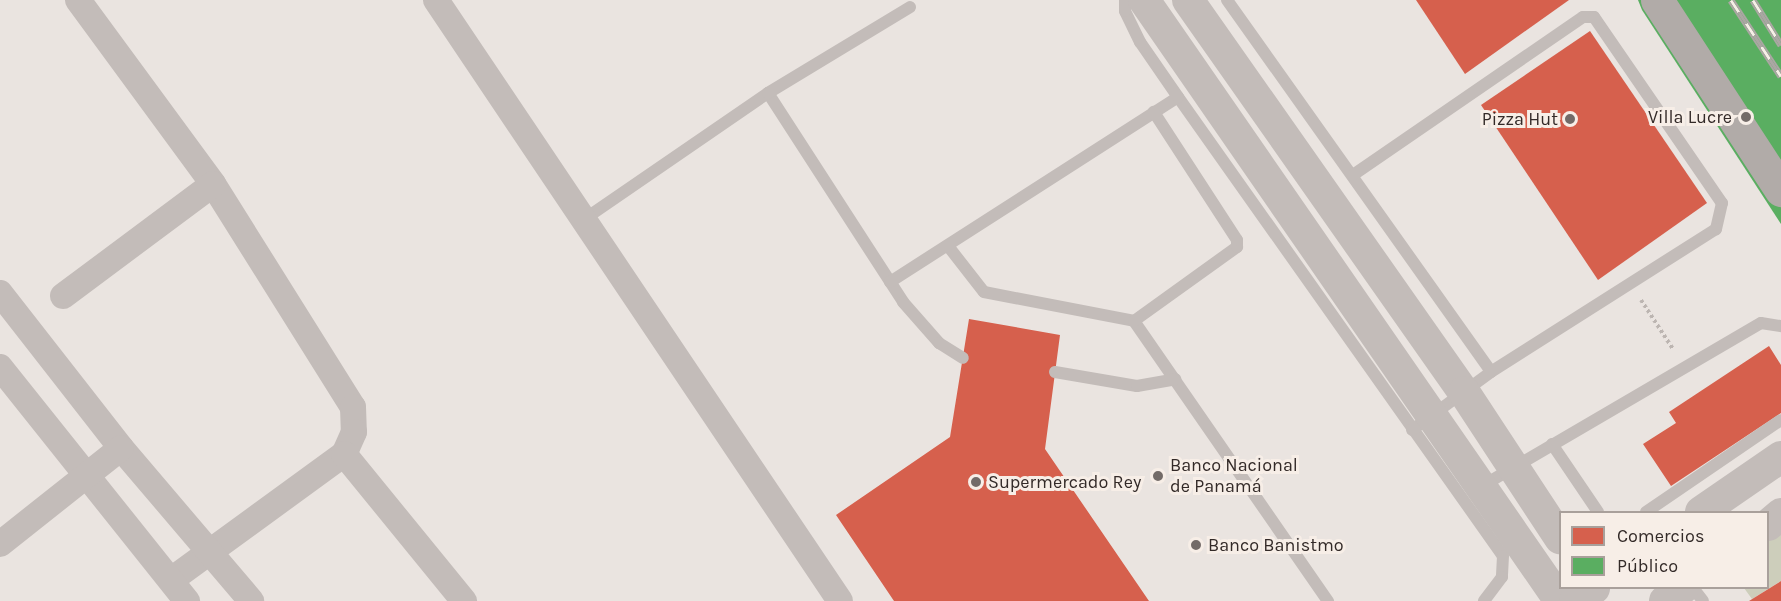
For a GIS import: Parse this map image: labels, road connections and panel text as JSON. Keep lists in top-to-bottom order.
{
  "places": [
    "Villa Lucre",
    "Pizza Hut",
    "Banco Nacional de Panamá",
    "Supermercado Rey",
    "Banco Banistmo"
  ],
  "legend": ["Comercios", "Público"]
}
